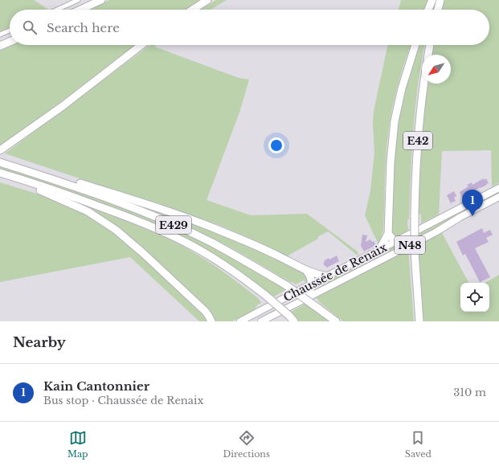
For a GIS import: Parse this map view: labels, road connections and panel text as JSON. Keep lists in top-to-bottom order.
{
  "streets": {
    "highway": ["E42", "E429"],
    "main road": ["N48", "Chaussée de Renaix"]
  },
  "north": "bottom left",
  "page": {
    "search": "Search here",
    "pins": "1",
    "heading": "Nearby",
    "list": [
      {
        "mark": "1",
        "name": "Kain Cantonnier",
        "note": "Bus stop · Chaussée de Renaix",
        "value": "310 m"
      }
    ],
    "nav": ["Map", "Directions", "Saved"]
  }
}
